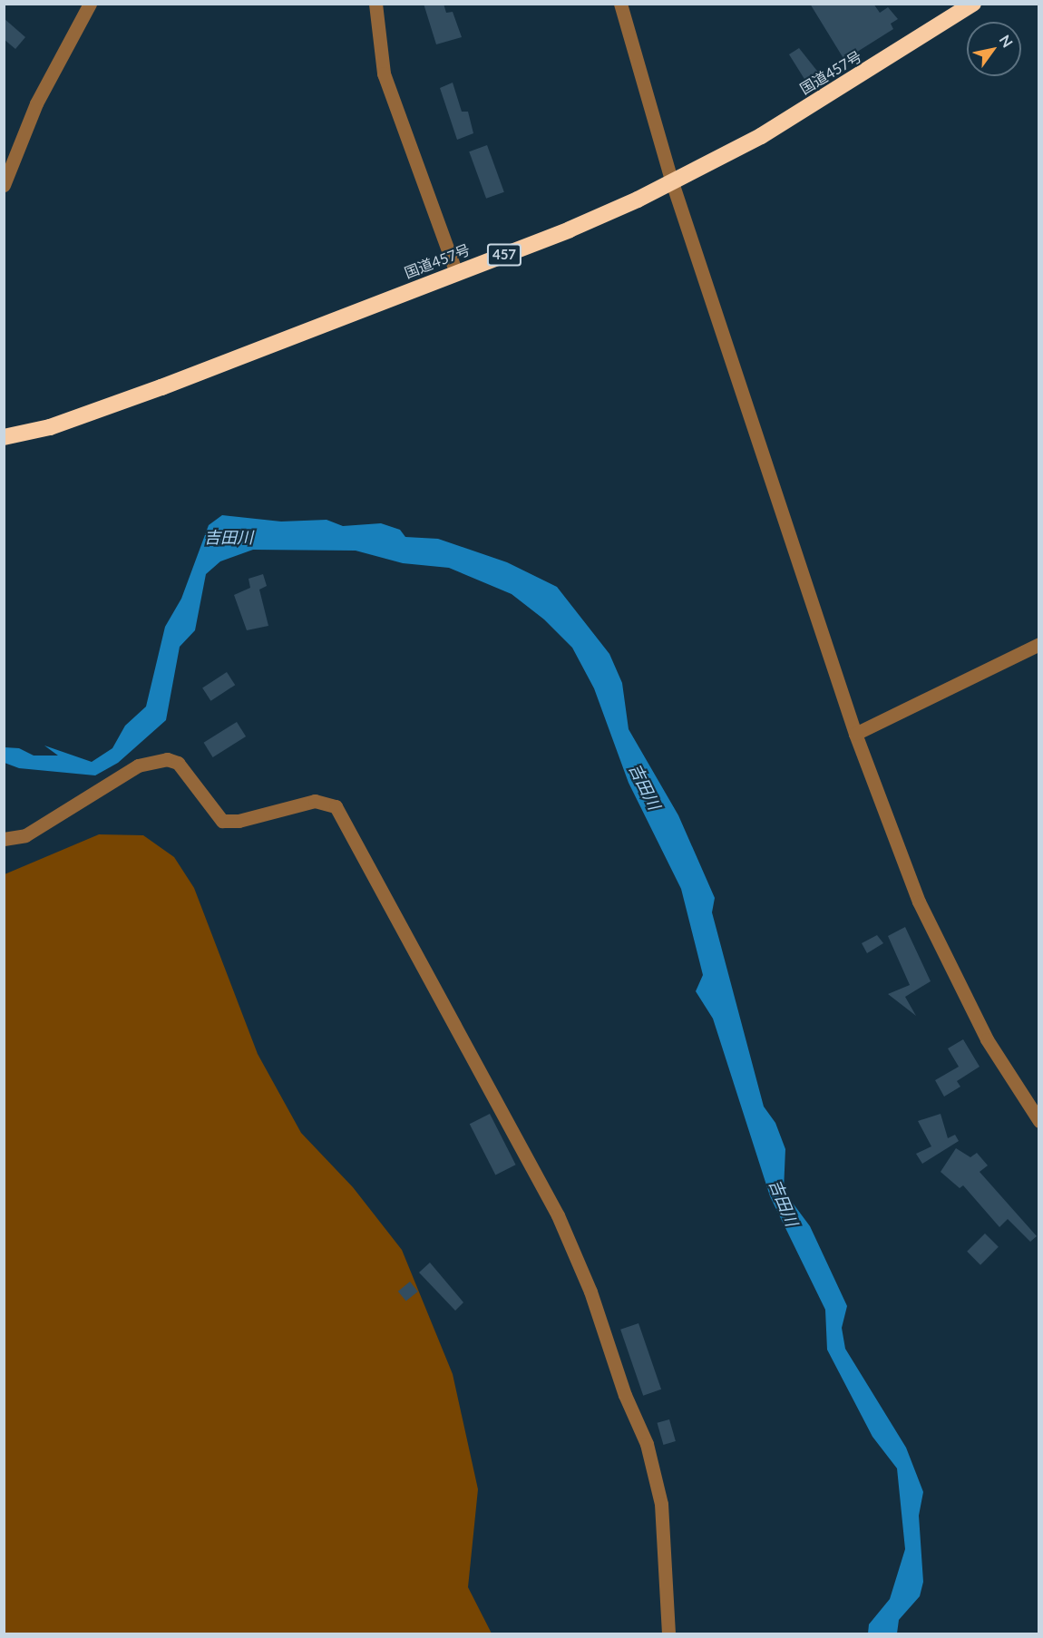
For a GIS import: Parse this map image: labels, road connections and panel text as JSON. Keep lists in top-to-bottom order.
{
  "streets": {
    "highway": ["国道457号", "457"]
  },
  "water": ["吉田川"],
  "north": "top right"
}
